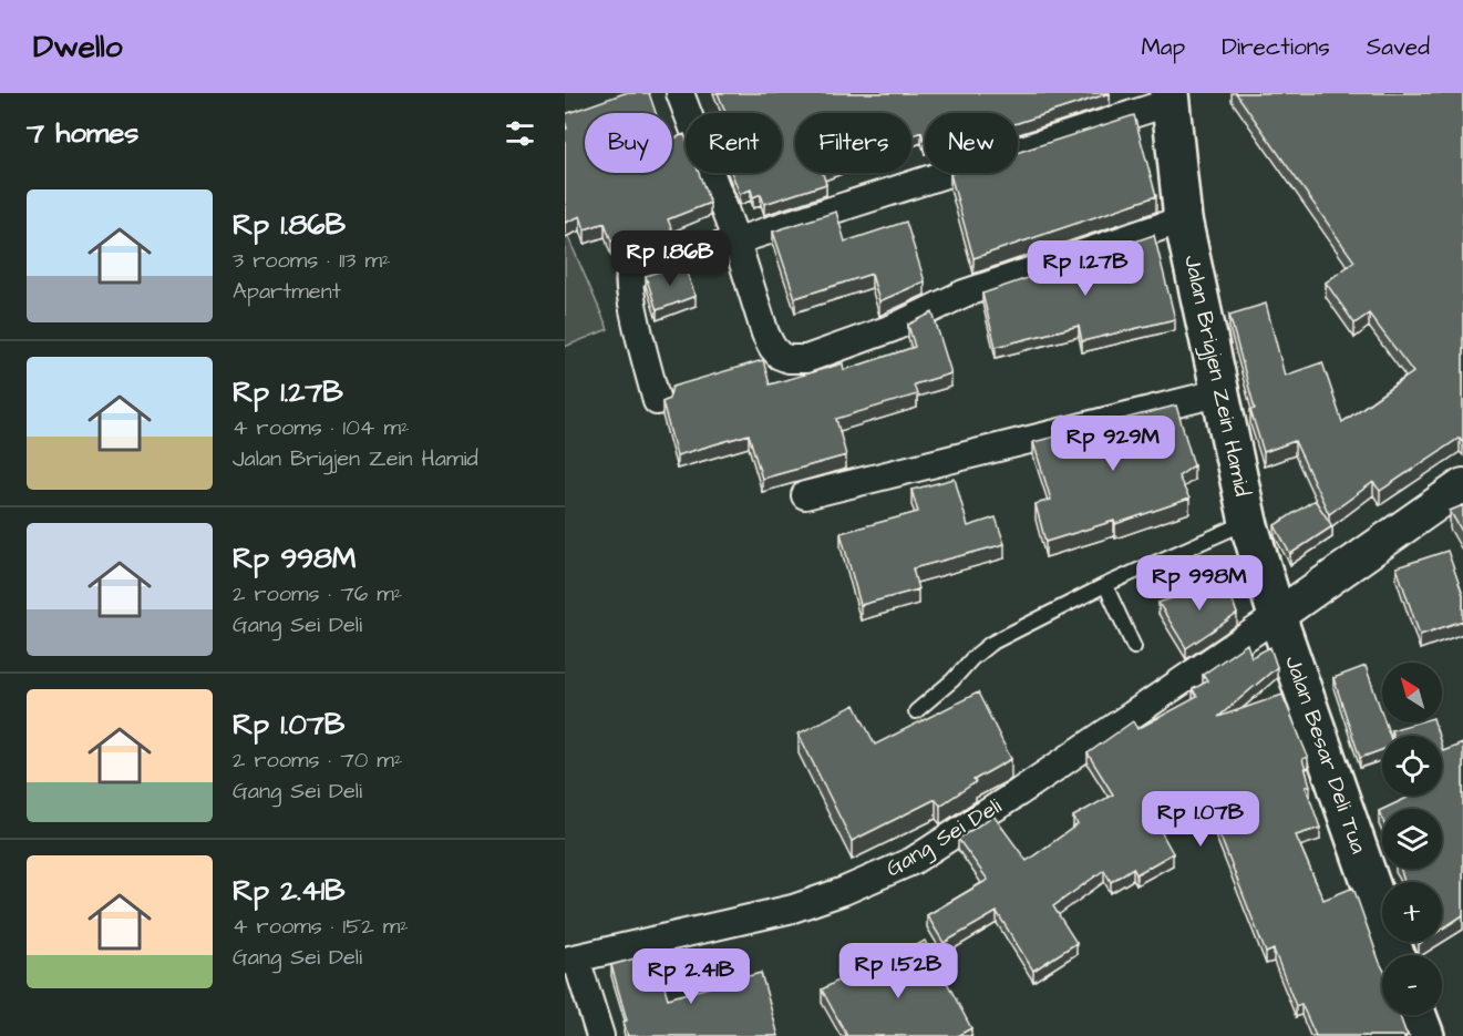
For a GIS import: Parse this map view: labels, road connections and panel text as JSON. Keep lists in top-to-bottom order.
{
  "streets": {
    "main road": ["Jalan Brigjen Zein Hamid", "Jalan Besar Deli Tua"],
    "street": ["Gang Sei Deli"]
  },
  "crossings": [
    ["Jalan Brigjen Zein Hamid", "Jalan Besar Deli Tua"],
    ["Jalan Brigjen Zein Hamid", "Gang Sei Deli"],
    ["Jalan Besar Deli Tua", "Gang Sei Deli"]
  ],
  "north": "top left",
  "page": {
    "header": "Dwello",
    "nav": ["Map", "Directions", "Saved"],
    "heading": "7 homes",
    "chip": [
      "Buy",
      "Rent",
      "Filters",
      "New"
    ],
    "list": [
      {
        "name": "Rp 1.86B",
        "note": "3 rooms · 113 m² · Apartment"
      },
      {
        "name": "Rp 1.27B",
        "note": "4 rooms · 104 m² · Jalan Brigjen Zein Hamid"
      },
      {
        "name": "Rp 998M",
        "note": "2 rooms · 76 m² · Gang Sei Deli"
      },
      {
        "name": "Rp 1.07B",
        "note": "2 rooms · 70 m² · Gang Sei Deli"
      },
      {
        "name": "Rp 2.41B",
        "note": "4 rooms · 152 m² · Gang Sei Deli"
      }
    ],
    "price": [
      "Rp 1.86B",
      "Rp 1.27B",
      "Rp 929M",
      "Rp 998M",
      "Rp 1.07B",
      "Rp 1.52B",
      "Rp 2.41B"
    ],
    "map_buttons": ["+", "−"]
  }
}
